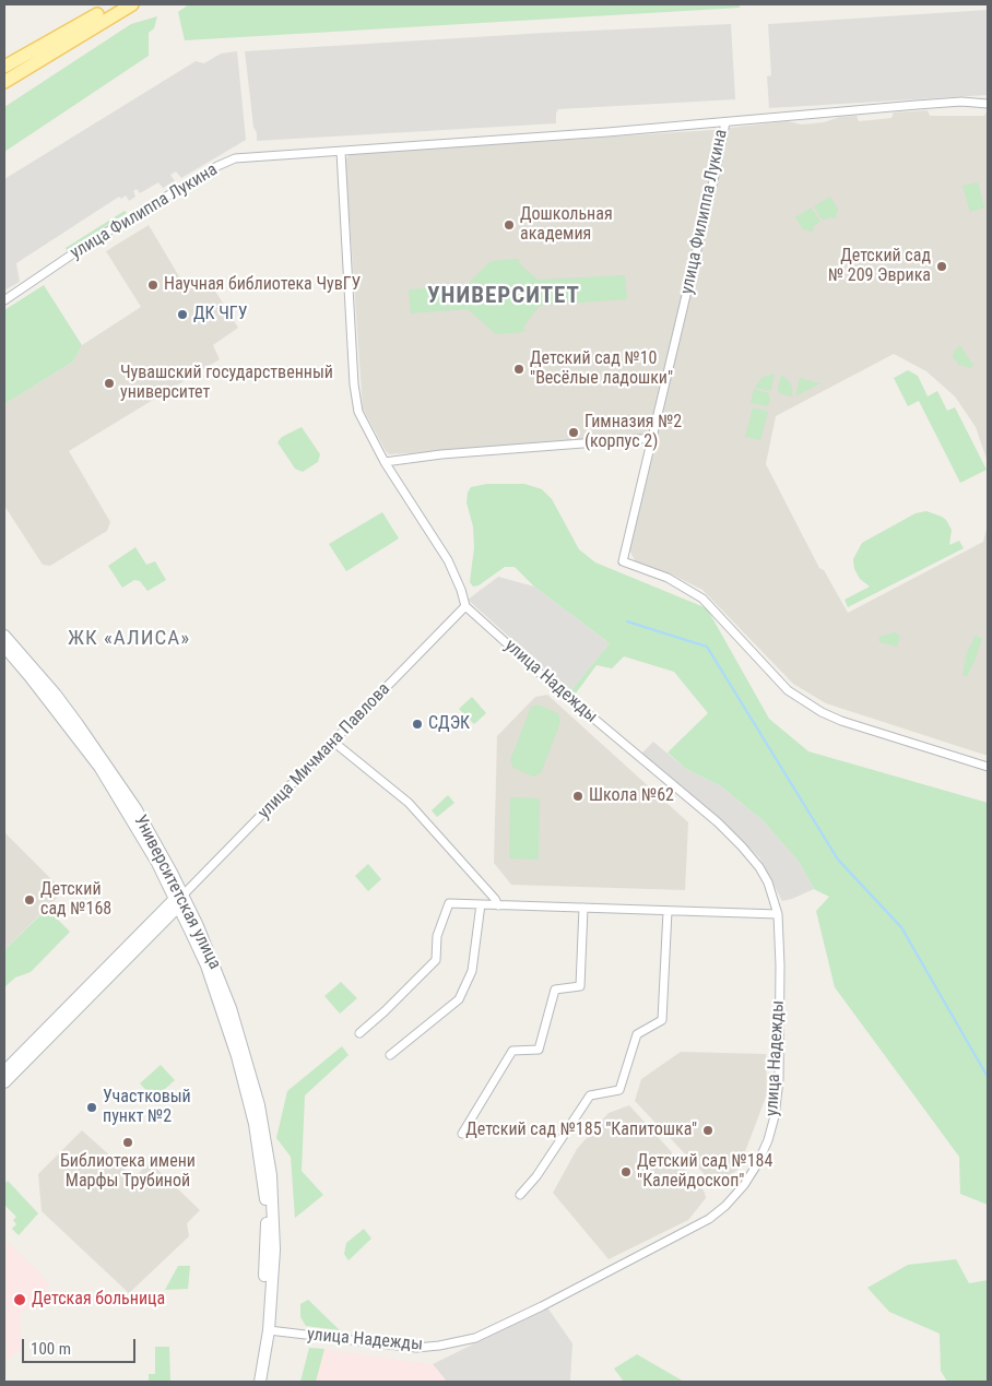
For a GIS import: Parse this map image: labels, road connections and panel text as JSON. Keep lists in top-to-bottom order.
{
  "streets": {
    "main road": ["улица Мичмана Павлова", "Университетская улица"],
    "street": ["улица Филиппа Лукина", "улица Надежды"]
  },
  "crossings": [
    ["улица Надежды", "улица Мичмана Павлова"],
    ["улица Надежды", "Университетская улица"],
    ["улица Мичмана Павлова", "Университетская улица"]
  ],
  "districts": ["УНИВЕРСИТЕТ", "ЖК «АЛИСА»"],
  "places": [
    "Дошкольная академия",
    "Детский сад № 209 Эврика",
    "Научная библиотека ЧувГУ",
    "ДК ЧГУ",
    "Детский сад №10 \"Весёлые ладошки\"",
    "Чувашский государственный университет",
    "Гимназия №2 (корпус 2)",
    "СДЭК",
    "Школа №62",
    "Детский сад №168",
    "Участковый пункт №2",
    "Детский сад №185 \"Капитошка\"",
    "Библиотека имени Марфы Трубиной",
    "Детский сад №184 \"Калейдоскоп\"",
    "Детская больница"
  ],
  "scale_bar": "100 m"
}
